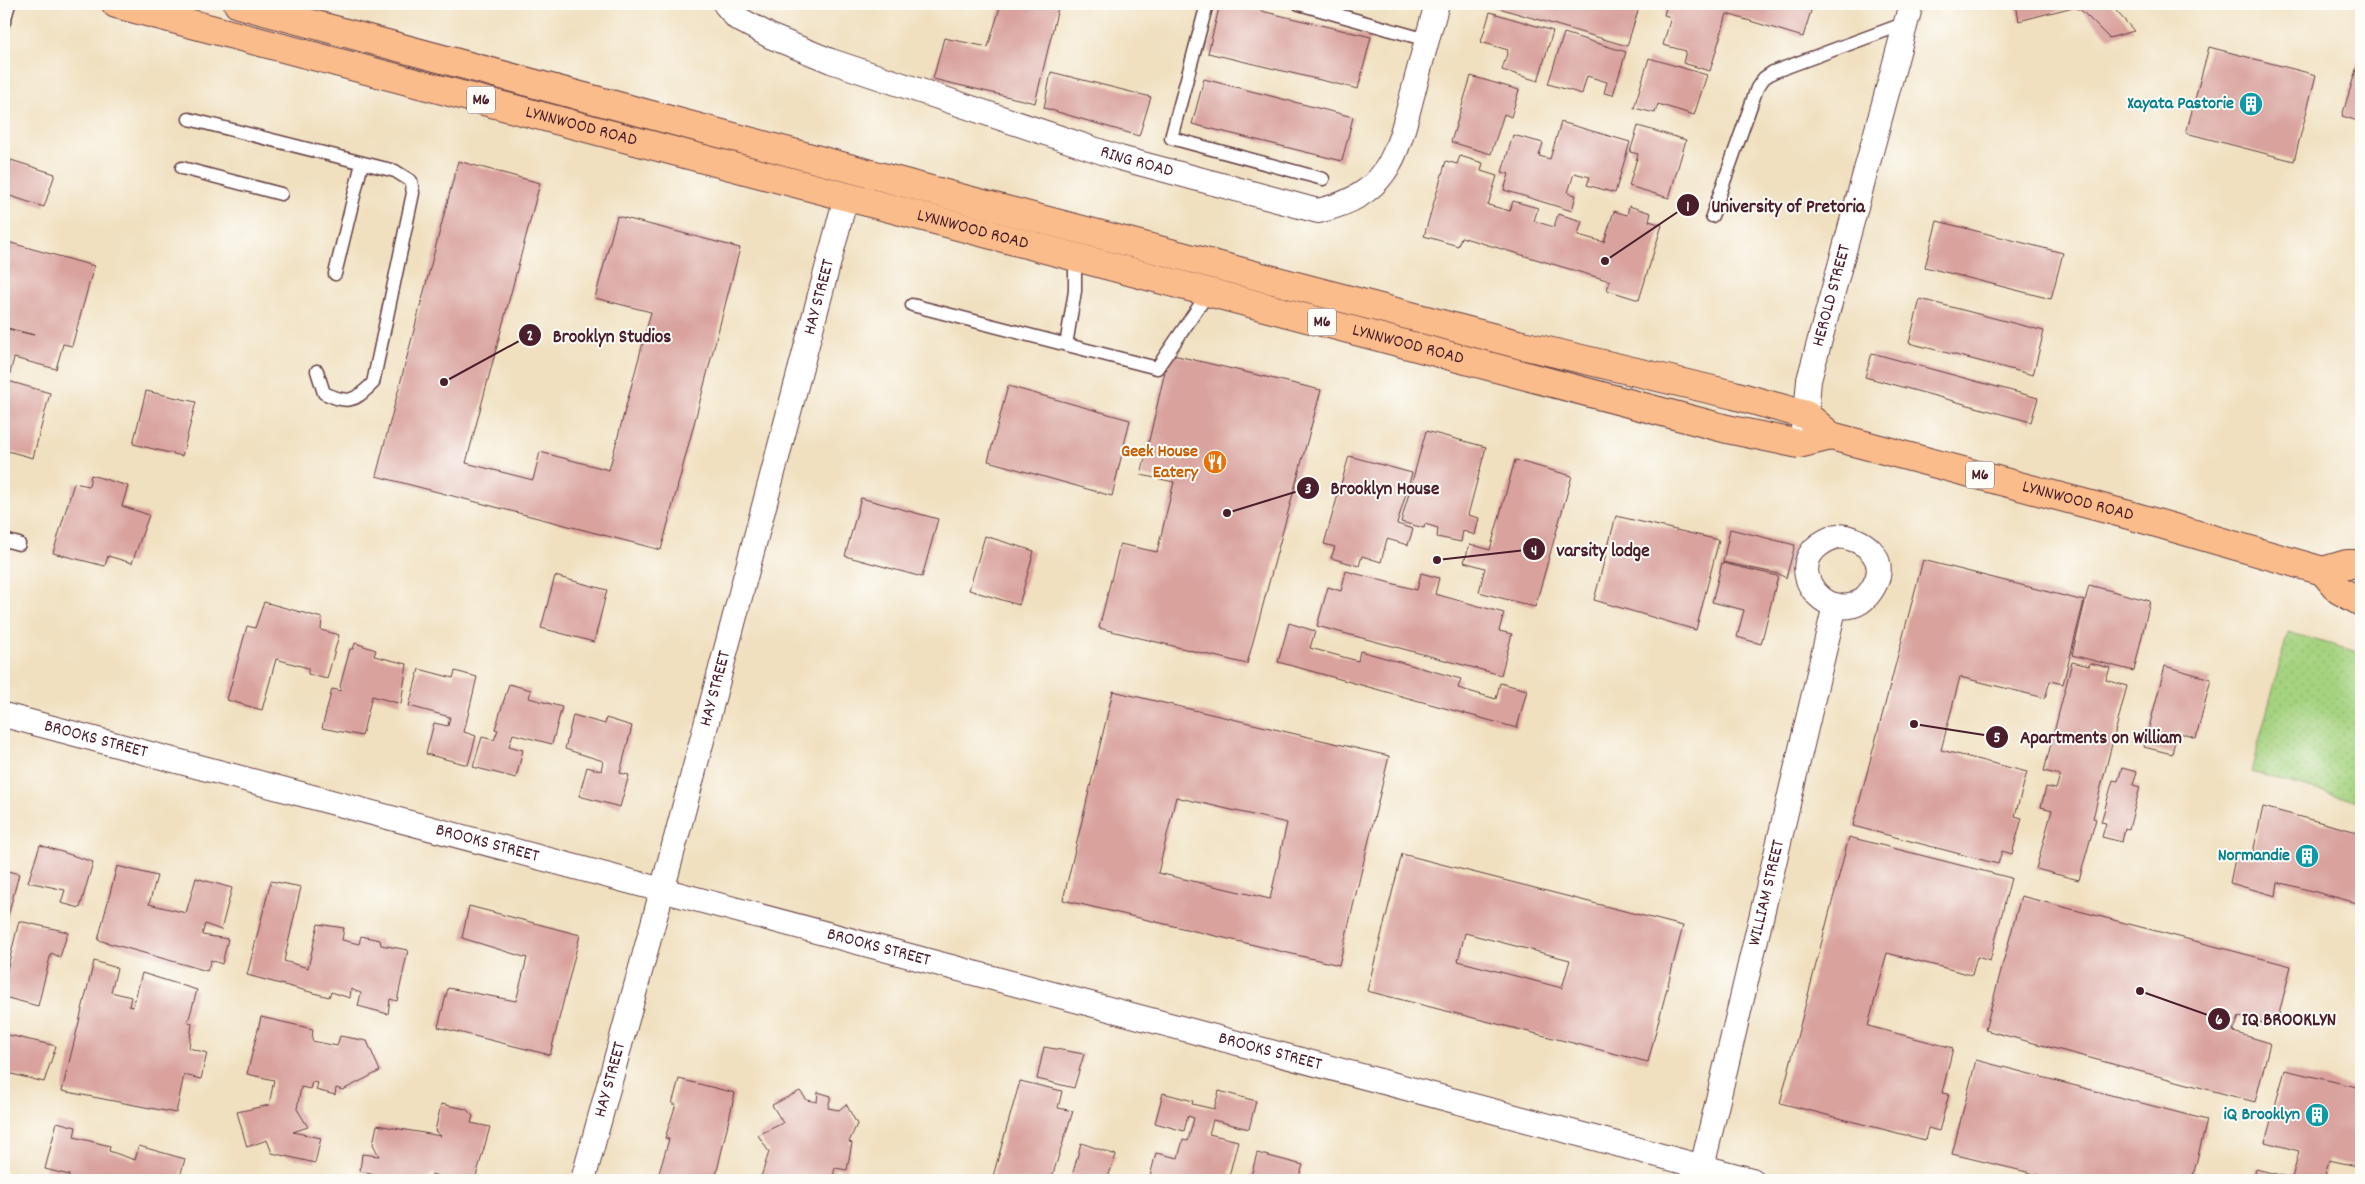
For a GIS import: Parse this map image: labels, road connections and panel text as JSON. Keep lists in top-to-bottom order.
{
  "streets": {
    "main road": ["M6", "LYNNWOOD ROAD"],
    "street": [
      "RING ROAD",
      "HEROLD STREET",
      "HAY STREET",
      "BROOKS STREET",
      "WILLIAM STREET"
    ]
  },
  "crossings": [
    ["LYNNWOOD ROAD", "HEROLD STREET"],
    ["LYNNWOOD ROAD", "HAY STREET"],
    ["HAY STREET", "BROOKS STREET"],
    ["BROOKS STREET", "WILLIAM STREET"]
  ],
  "places": {
    "building": ["Xayata Pastorie", "Normandie", "iQ Brooklyn"],
    "other": [
      "University of Pretoria",
      "Brooklyn Studios",
      "Brooklyn House",
      "varsity lodge",
      "Apartments on William",
      "IQ BROOKLYN"
    ],
    "restaurant": ["Geek House Eatery"]
  }
}
